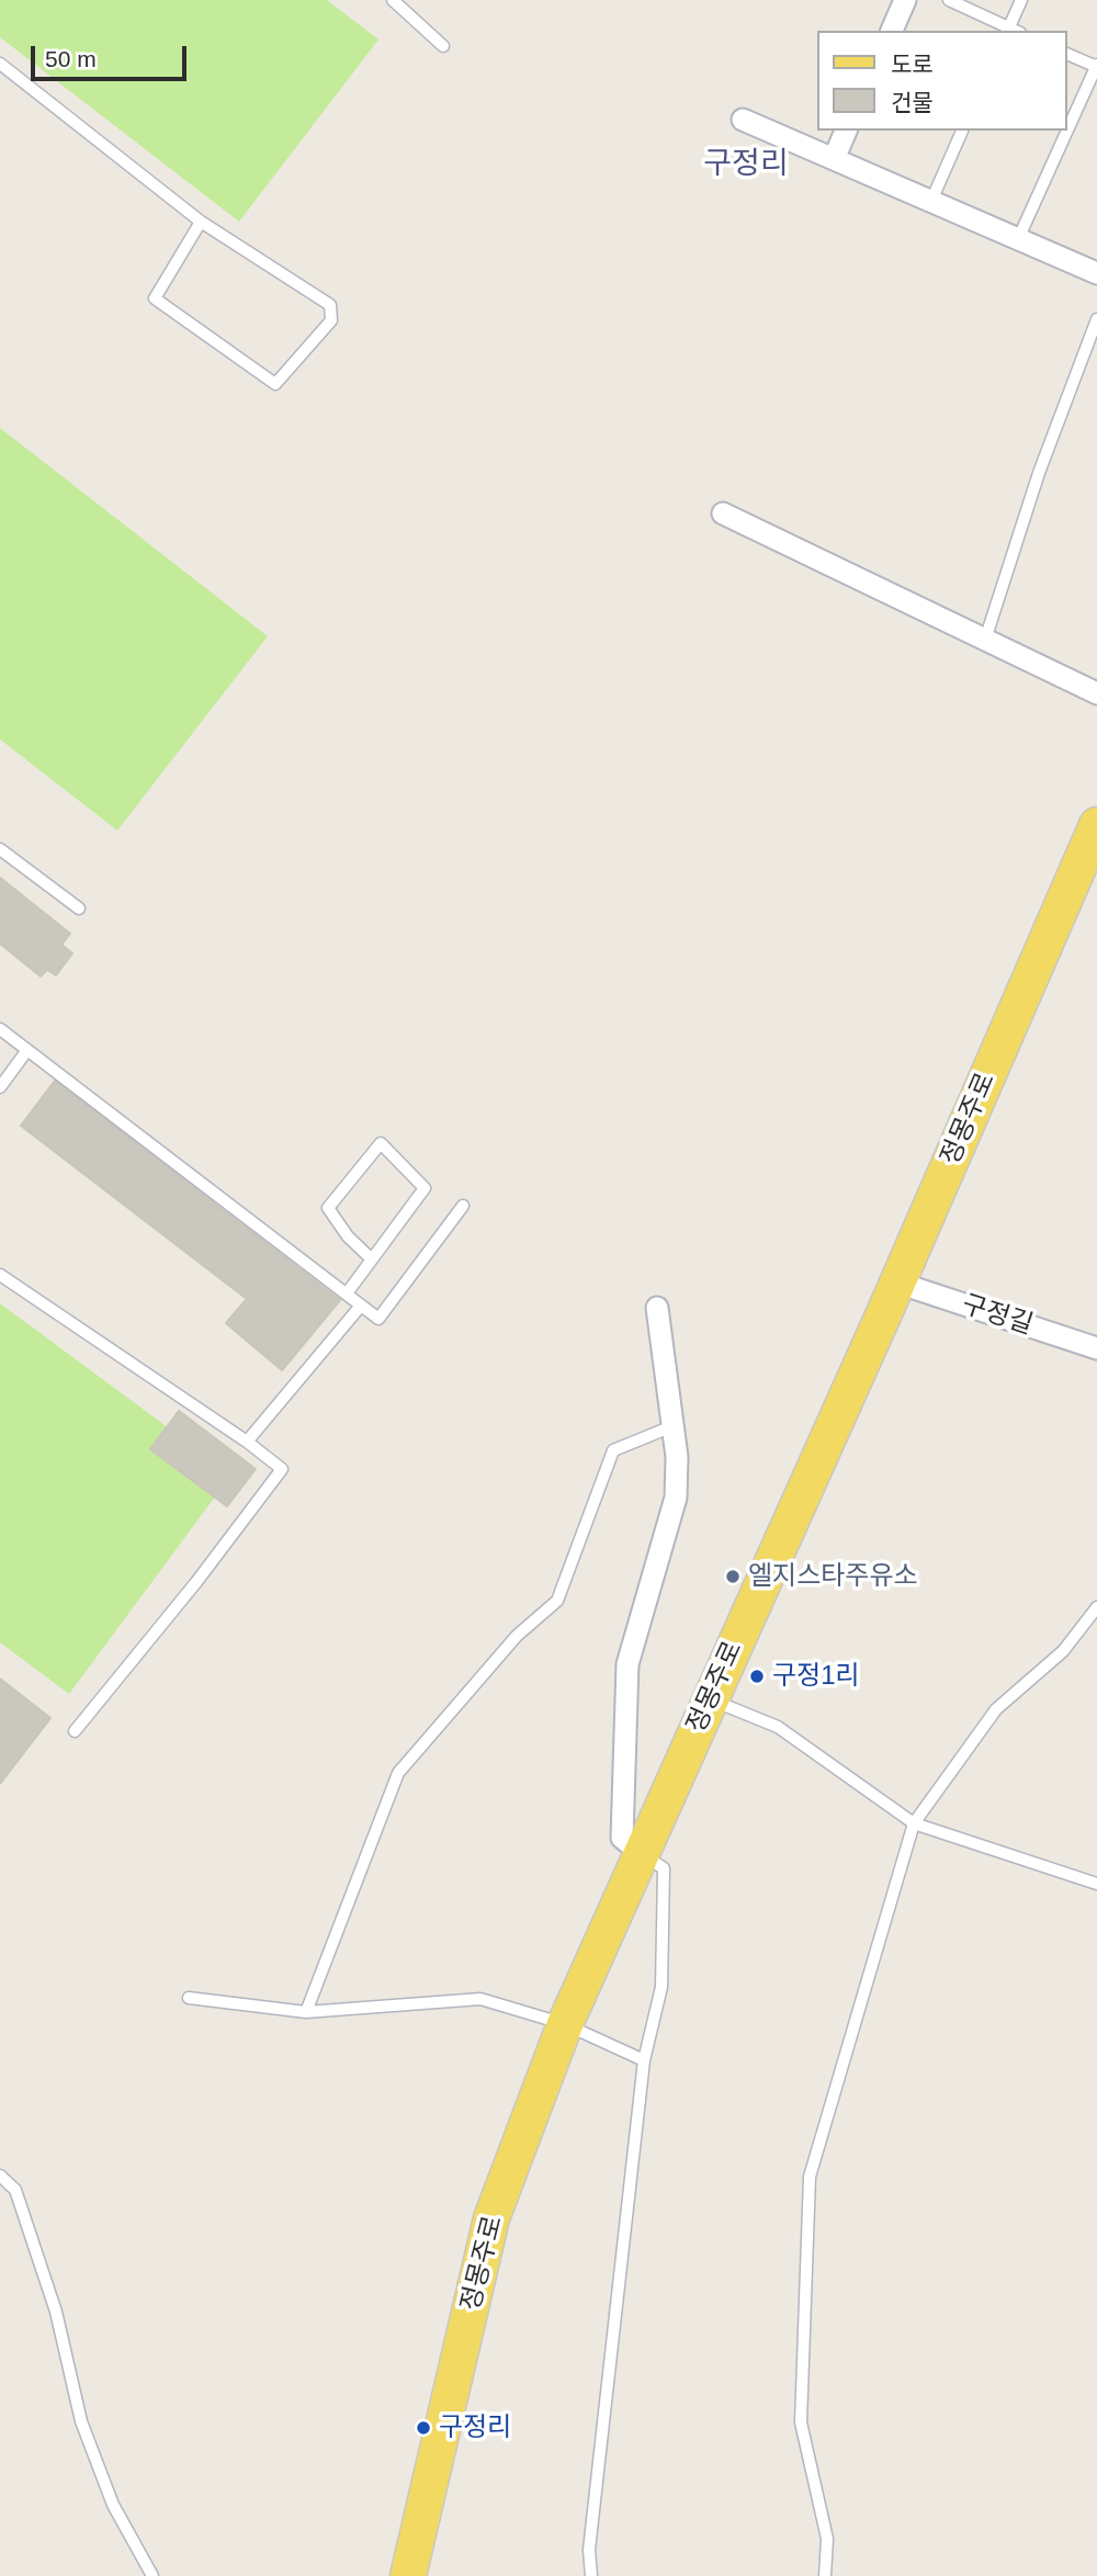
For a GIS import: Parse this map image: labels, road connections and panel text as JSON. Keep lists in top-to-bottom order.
{
  "streets": {
    "main road": ["정몽주로"],
    "street": ["구정길"]
  },
  "crossings": [
    ["정몽주로", "구정길"]
  ],
  "districts": ["구정리"],
  "places": ["엘지스타주유소", "구정1리", "구정리"],
  "legend": ["도로", "건물"],
  "scale_bar": "50 m"
}
